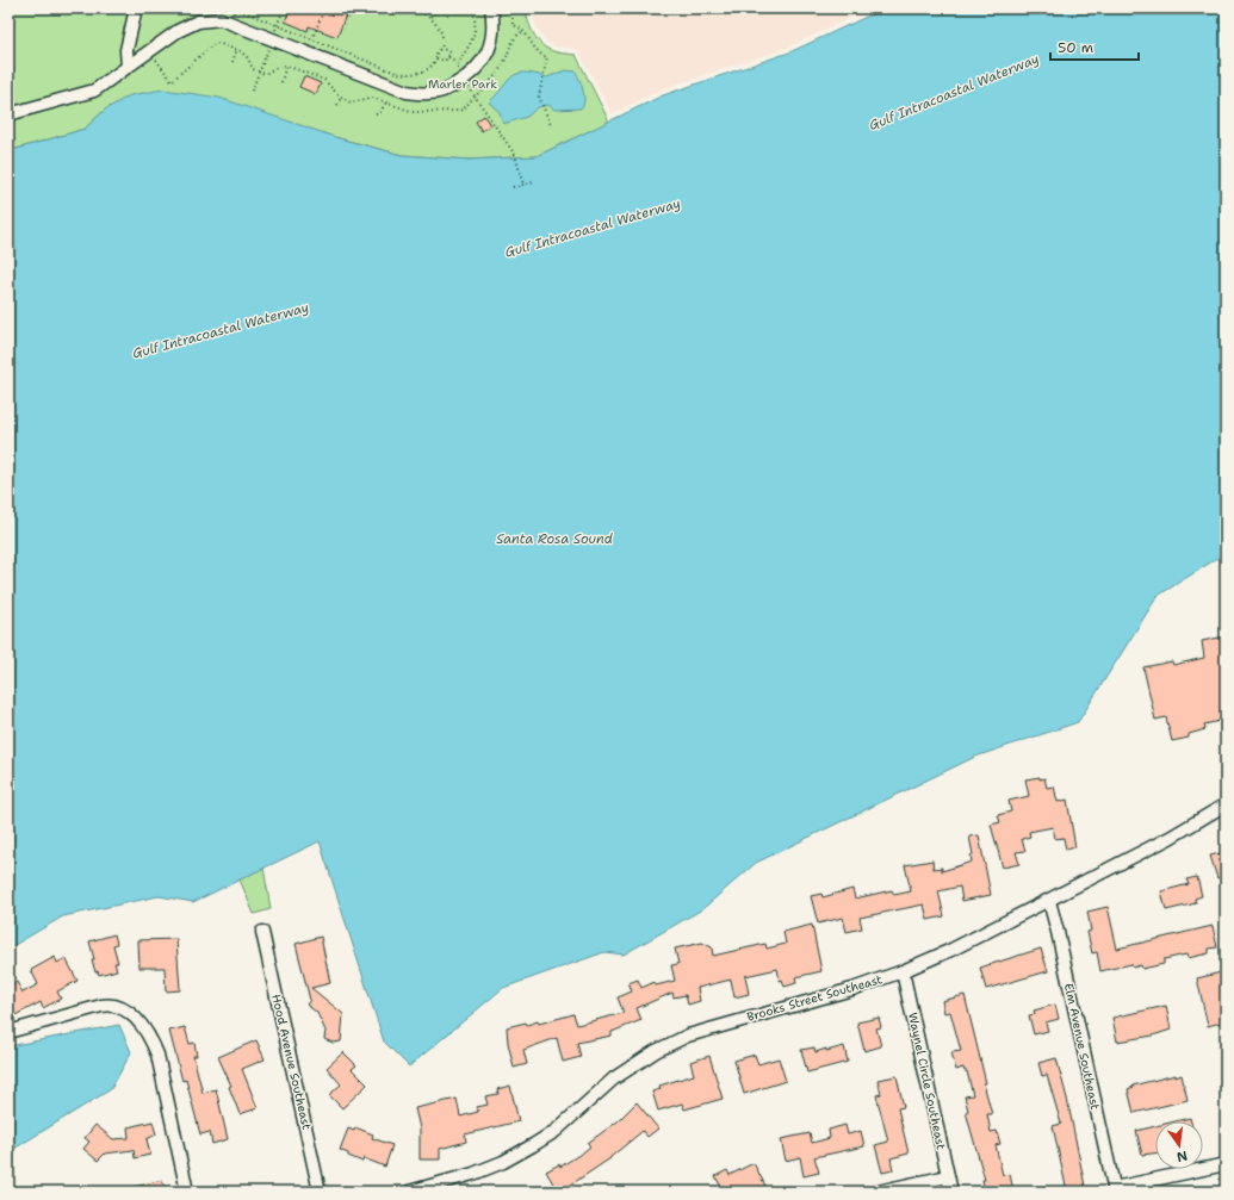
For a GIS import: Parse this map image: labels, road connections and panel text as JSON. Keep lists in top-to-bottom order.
{
  "streets": {
    "street": [
      "Brooks Street Southeast",
      "Elm Avenue Southeast",
      "Hood Avenue Southeast",
      "Waynel Circle Southeast"
    ]
  },
  "crossings": [
    ["Brooks Street Southeast", "Elm Avenue Southeast"],
    ["Brooks Street Southeast", "Waynel Circle Southeast"]
  ],
  "water": ["Gulf Intracoastal Waterway", "Santa Rosa Sound"],
  "parks": ["Marler Park"],
  "scale_bar": "50 m",
  "north": "bottom"
}
